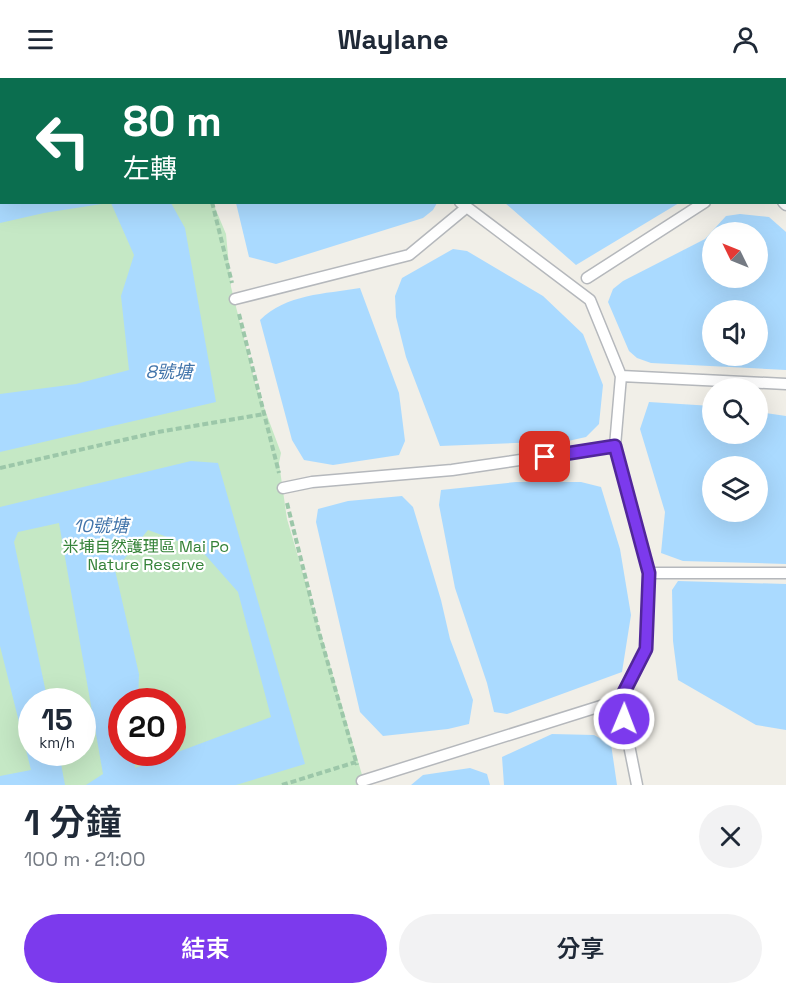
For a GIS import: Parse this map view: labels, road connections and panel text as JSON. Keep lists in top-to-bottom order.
{
  "water": ["8號塘", "10號塘"],
  "parks": ["米埔自然護理區 Mai Po Nature Reserve"],
  "north": "top left",
  "page": {
    "header": "Waylane",
    "turn": ["80 m", "左轉"],
    "speed": "15 km/h",
    "limit": "20",
    "heading": ["1 分鐘", "100 m · 21:00"],
    "buttons": ["結束", "分享"]
  }
}
